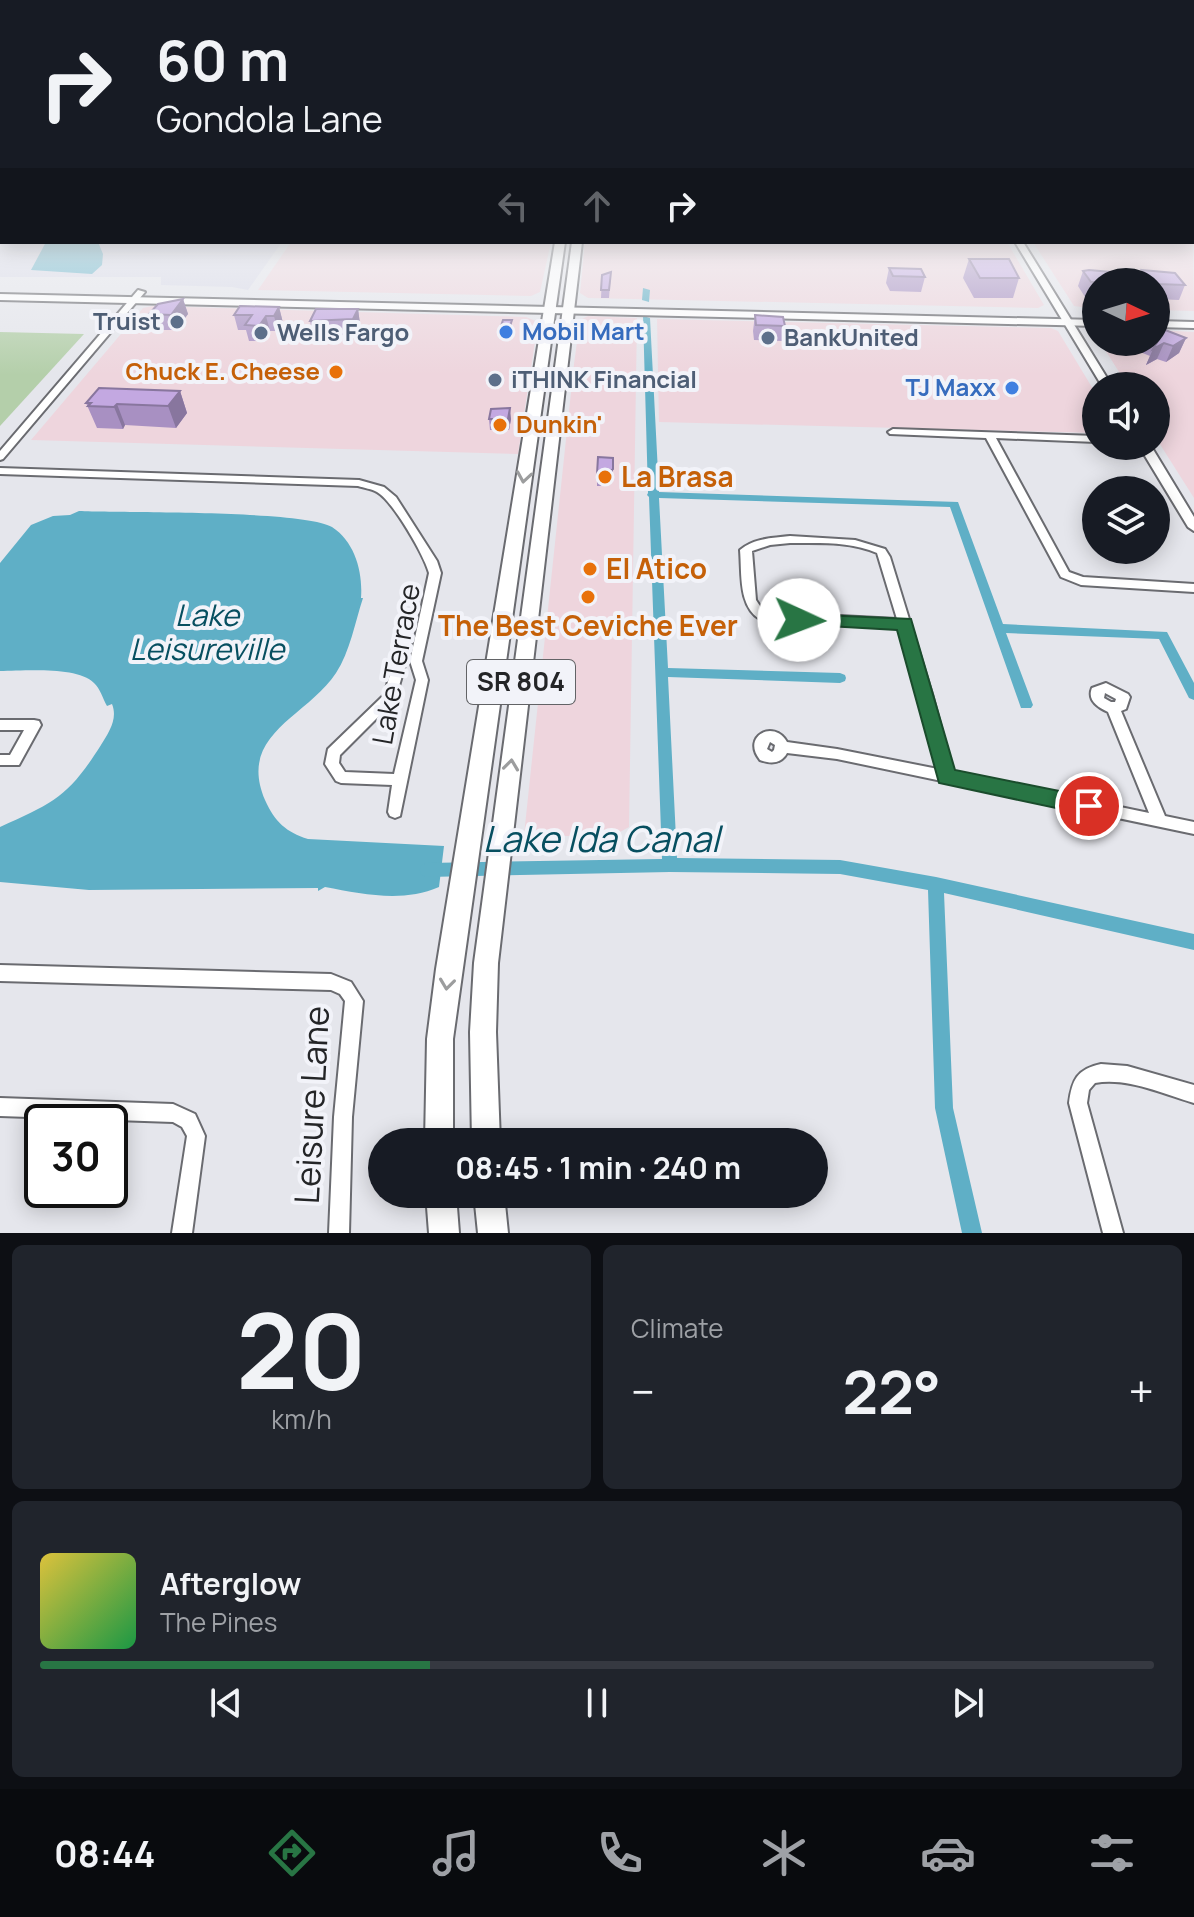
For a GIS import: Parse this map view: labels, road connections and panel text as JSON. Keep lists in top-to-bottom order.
{
  "streets": {
    "main road": ["SR 804"],
    "street": ["Lake Terrace", "Leisure Lane"]
  },
  "water": ["Lake Leisureville", "Lake Ida Canal"],
  "places": [
    "Truist",
    "Mobil Mart",
    "Wells Fargo",
    "BankUnited",
    "Chuck E. Cheese",
    "iTHINK Financial",
    "TJ Maxx",
    "Dunkin'",
    "La Brasa",
    "El Atico",
    "The Best Ceviche Ever"
  ],
  "north": "right",
  "page": {
    "turn": ["60 m", "Gondola Lane"],
    "limit": "30",
    "trip": "08:45 · 1 min · 240 m",
    "tile": [
      ["20", "km/h"],
      "Climate"
    ],
    "heat": ["−", "22°", "+"],
    "song": ["Afterglow", "The Pines"],
    "tabs": "08:44"
  }
}
